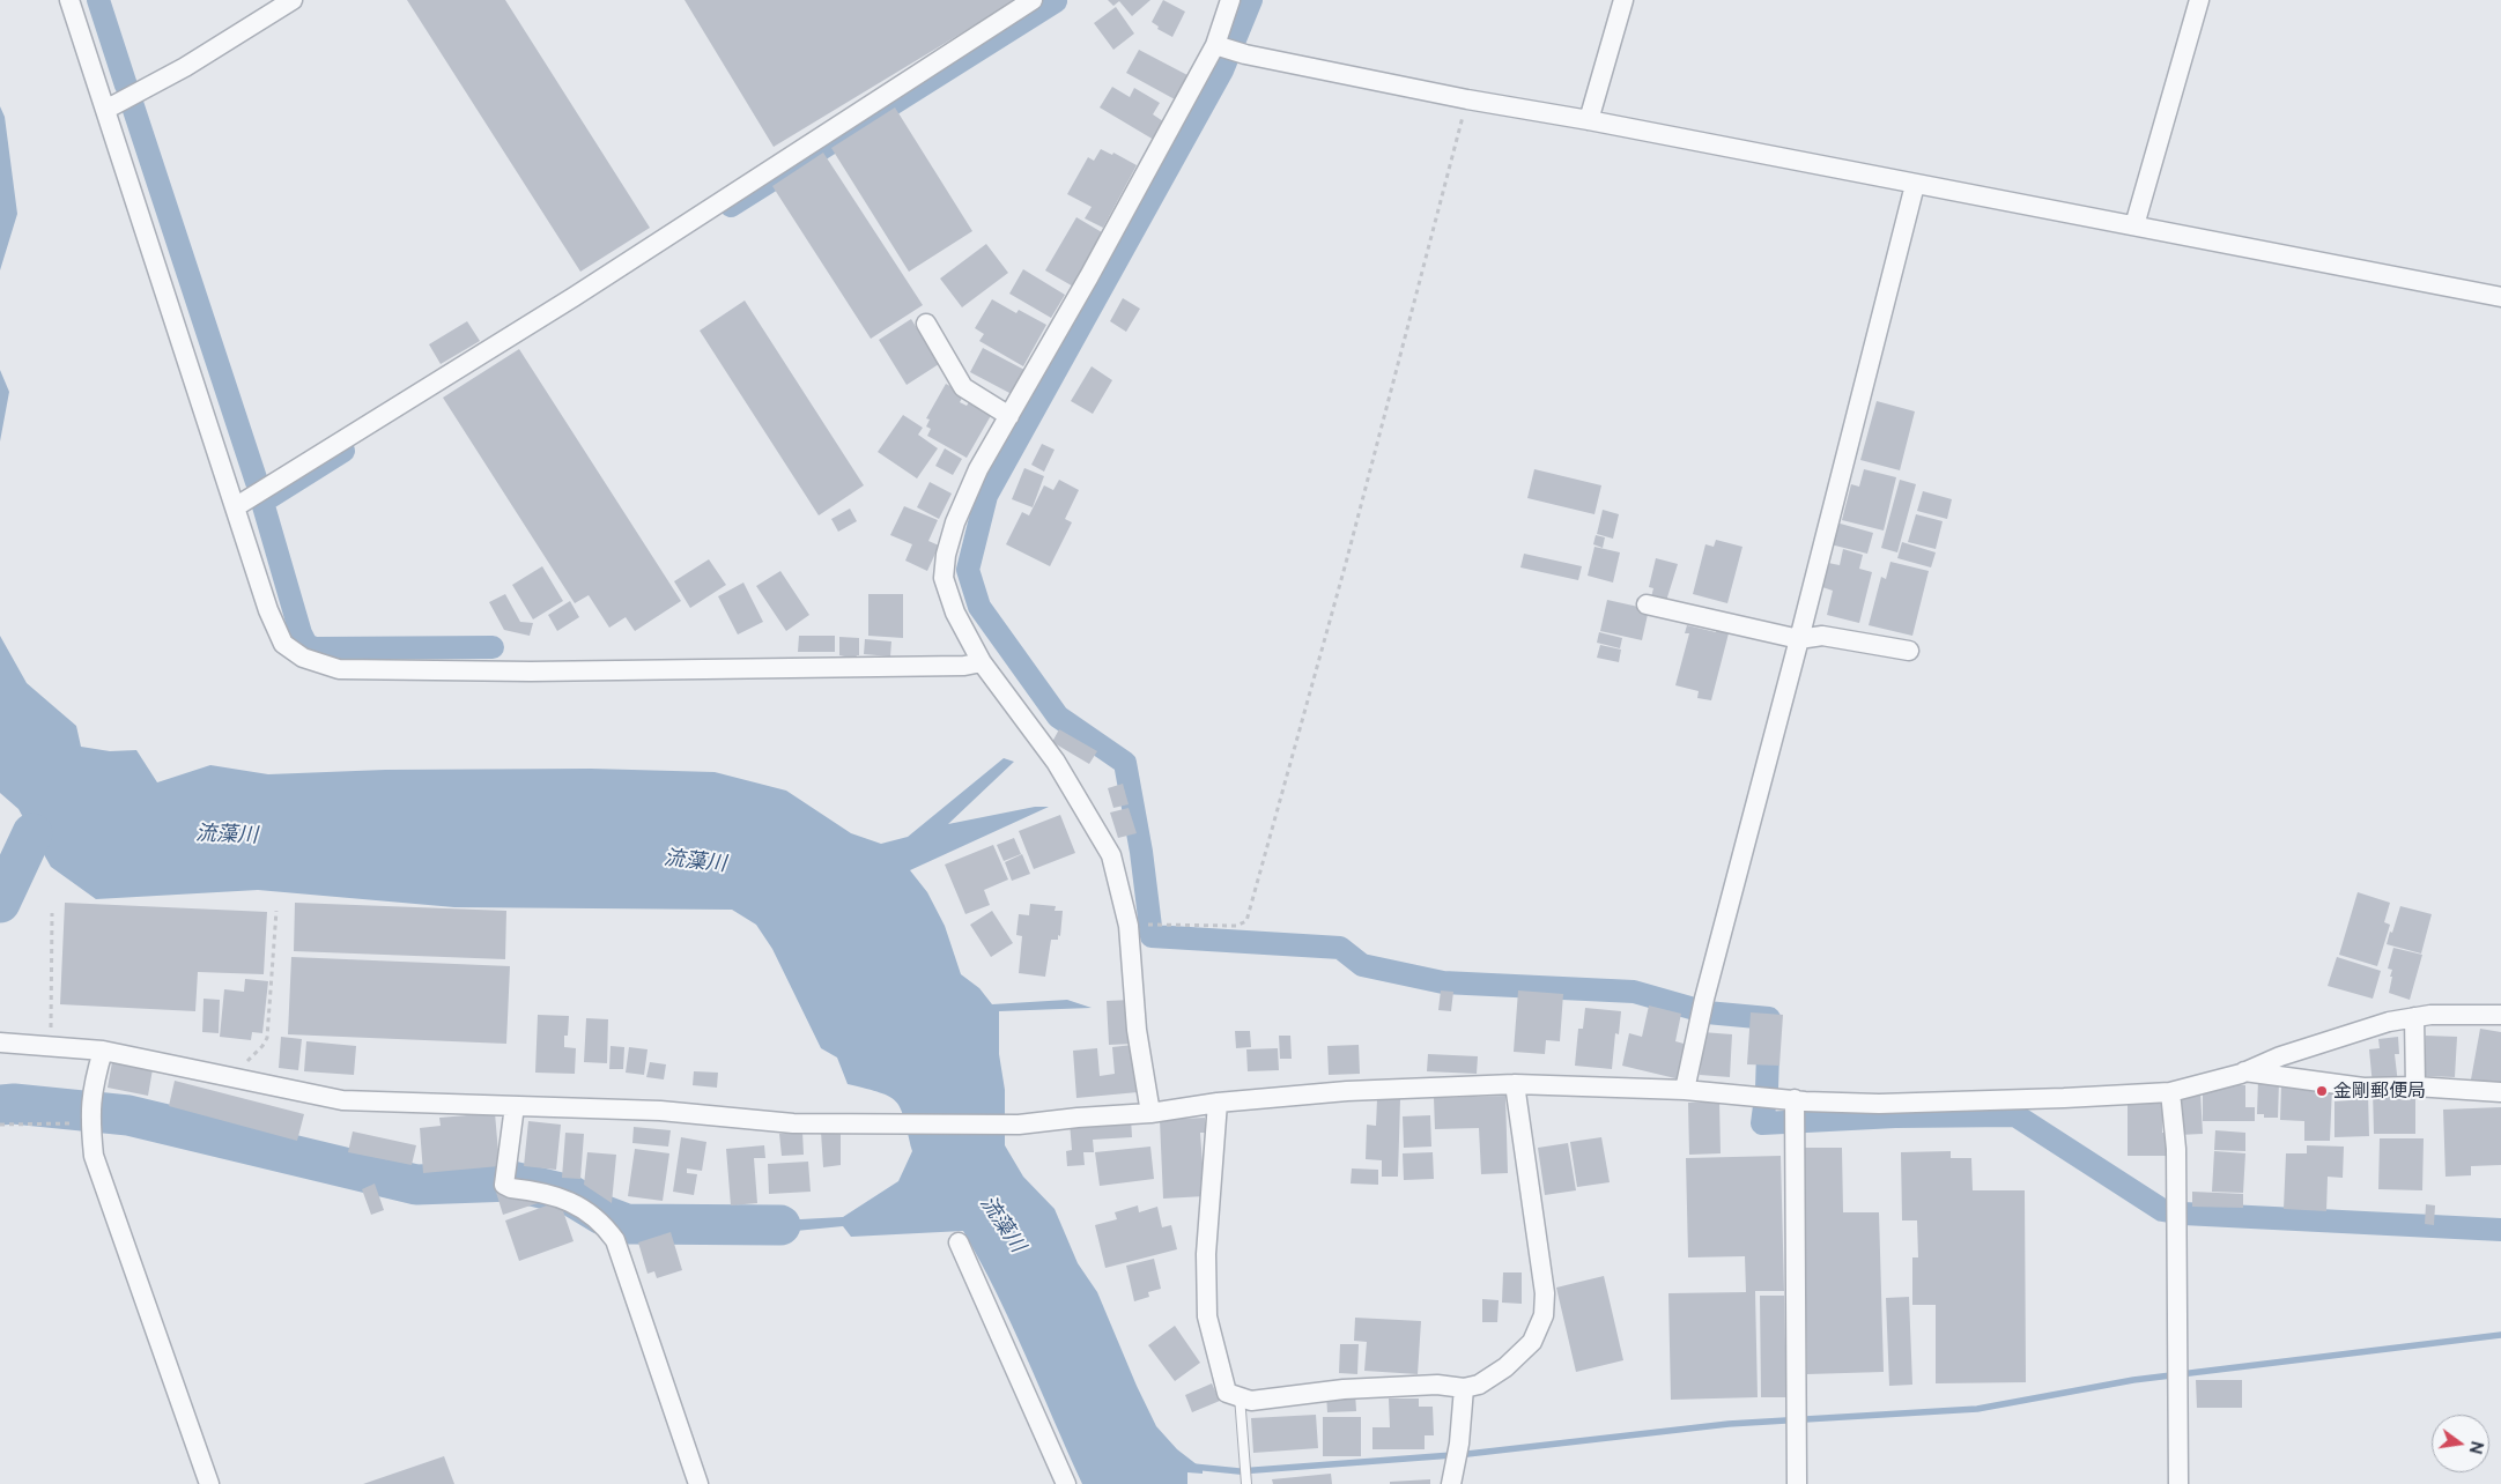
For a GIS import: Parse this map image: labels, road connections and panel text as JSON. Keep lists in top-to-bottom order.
{
  "water": ["流藻川"],
  "places": ["金剛郵便局"],
  "north": "right"
}
